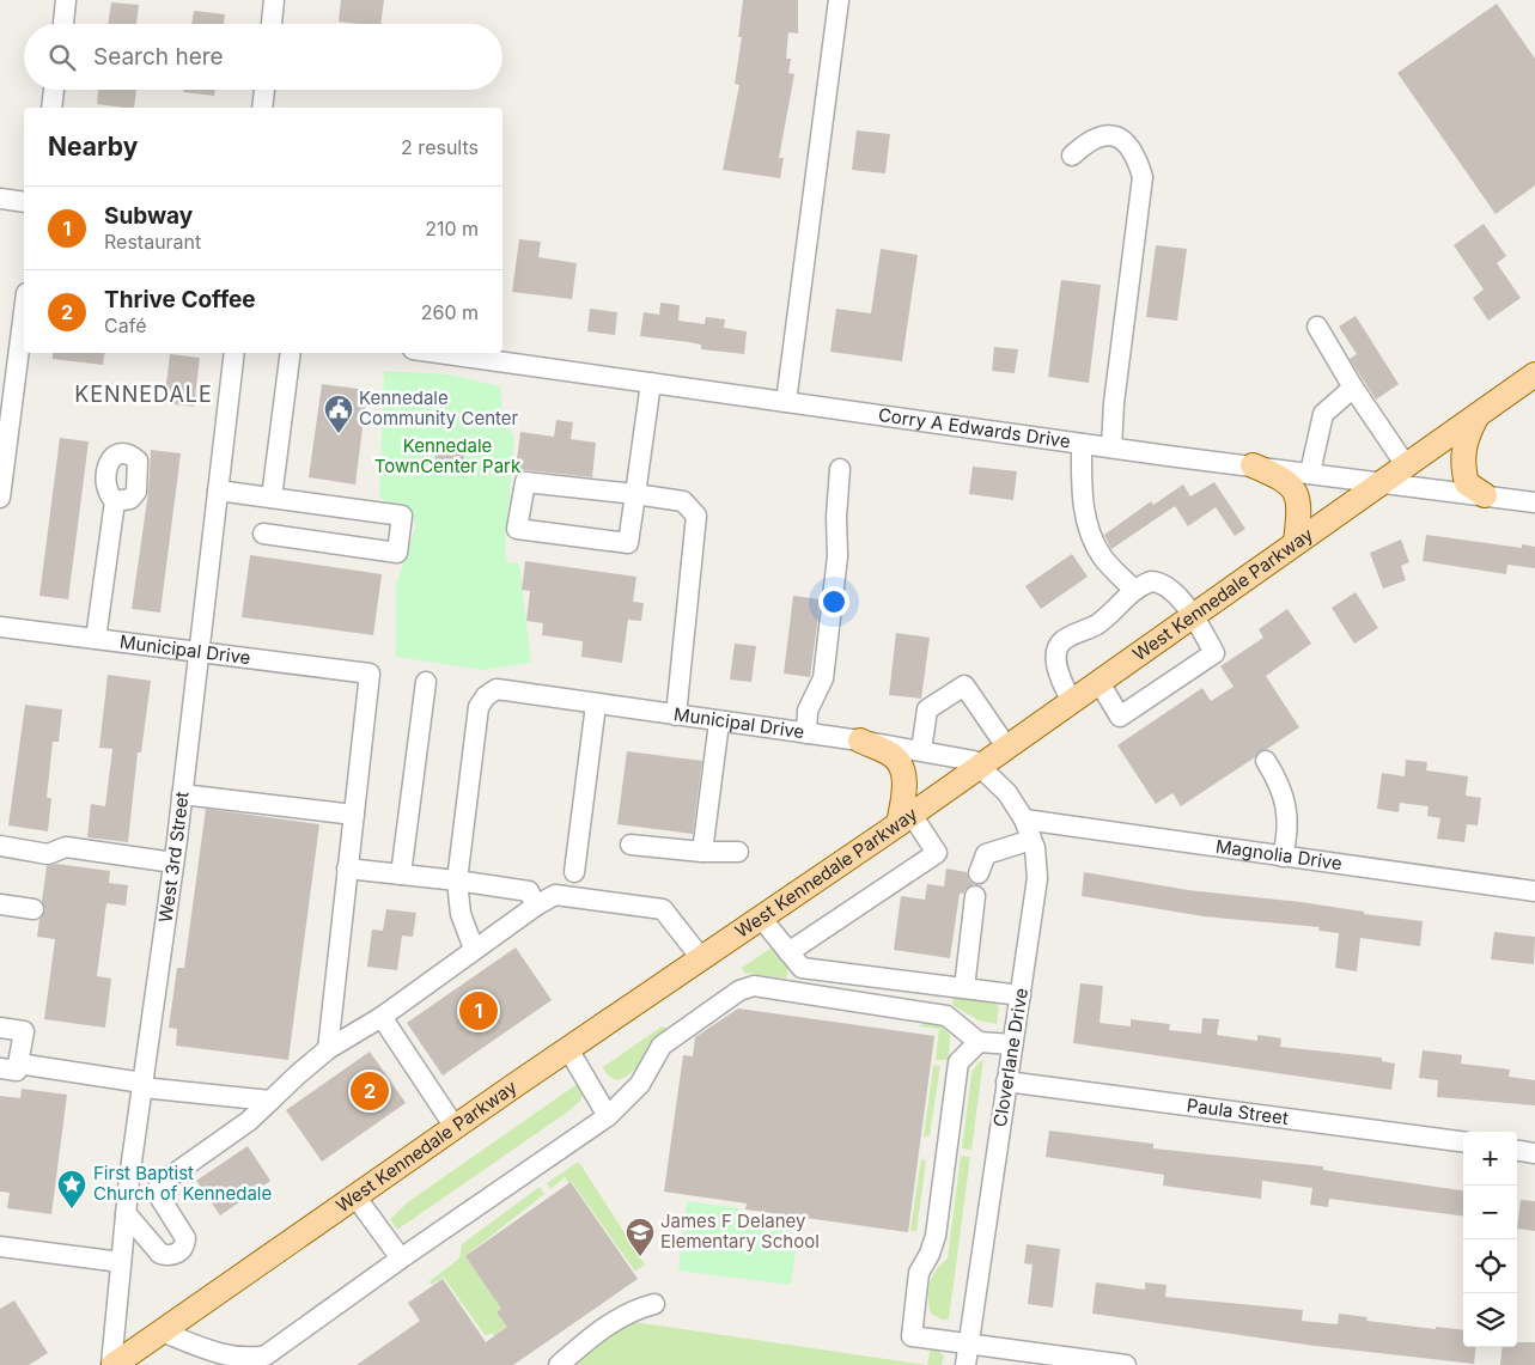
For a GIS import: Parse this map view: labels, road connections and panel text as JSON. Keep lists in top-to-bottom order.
{
  "streets": {
    "main road": ["West Kennedale Parkway"],
    "street": [
      "Corry A Edwards Drive",
      "Municipal Drive",
      "Magnolia Drive",
      "West 3rd Street",
      "Cloverlane Drive",
      "Paula Street"
    ]
  },
  "crossings": [
    ["Corry A Edwards Drive", "West Kennedale Parkway"],
    ["West Kennedale Parkway", "Municipal Drive"],
    ["West Kennedale Parkway", "West 3rd Street"],
    ["West Kennedale Parkway", "Cloverlane Drive"],
    ["Municipal Drive", "West 3rd Street"],
    ["Municipal Drive", "Cloverlane Drive"],
    ["Magnolia Drive", "Cloverlane Drive"],
    ["Cloverlane Drive", "Paula Street"]
  ],
  "districts": ["KENNEDALE"],
  "parks": ["Kennedale TownCenter Park"],
  "places": {
    "public building": ["Kennedale Community Center"],
    "place": ["First Baptist Church of Kennedale"],
    "school or university": ["James F Delaney Elementary School"]
  },
  "page": {
    "search": "Search here",
    "heading": ["Nearby", "2 results"],
    "list": [
      {
        "mark": "1",
        "name": "Subway",
        "note": "Restaurant",
        "value": "210 m"
      },
      {
        "mark": "2",
        "name": "Thrive Coffee",
        "note": "Café",
        "value": "260 m"
      }
    ],
    "pins": ["1", "2"],
    "map_buttons": ["+", "−"]
  }
}
